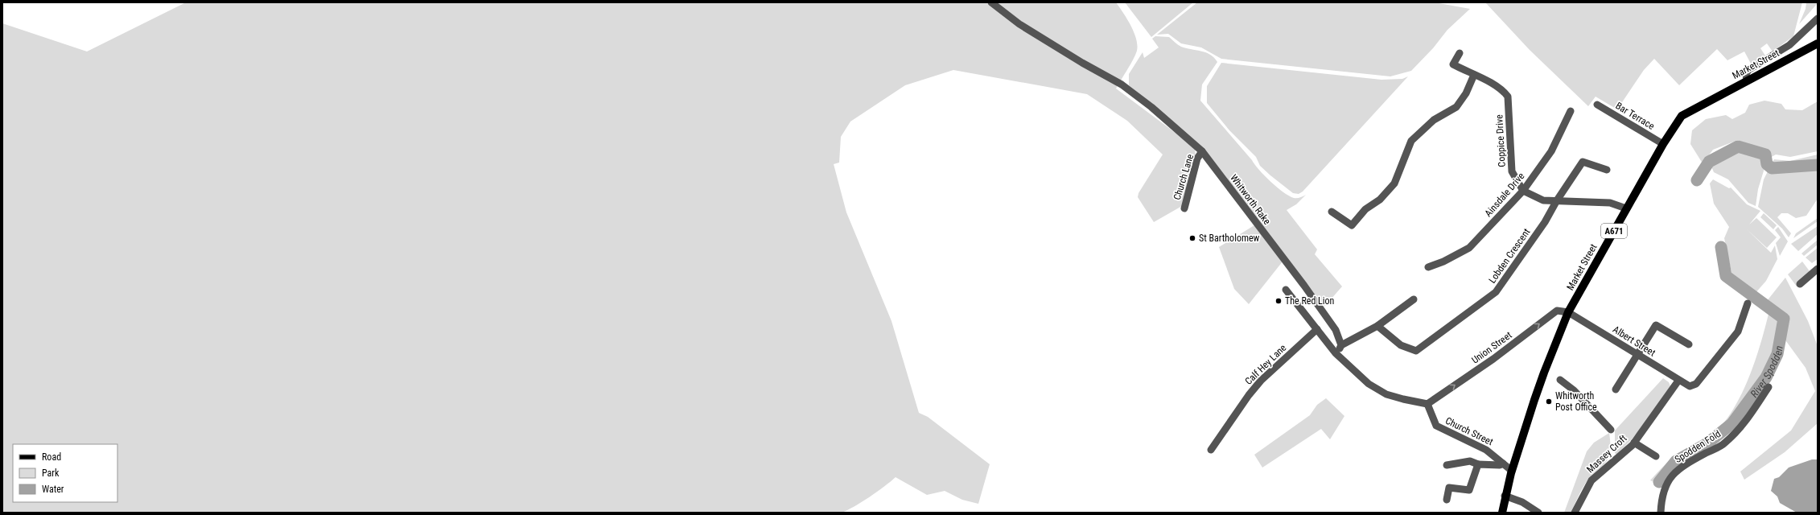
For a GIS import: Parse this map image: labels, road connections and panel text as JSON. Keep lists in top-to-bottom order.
{
  "streets": {
    "main road": ["Market Street", "A671"],
    "street": [
      "Bar Terrace",
      "Coppice Drive",
      "Church Lane",
      "Ainsdale Drive",
      "Whitworth Rake",
      "Lobden Crescent",
      "Albert Street",
      "Union Street",
      "Calf Hey Lane",
      "Church Street",
      "Spodden Fold",
      "Massey Croft"
    ]
  },
  "crossings": [
    ["Market Street", "Bar Terrace"],
    ["Market Street", "Albert Street"],
    ["Market Street", "Union Street"],
    ["Market Street", "Church Street"],
    ["Coppice Drive", "Ainsdale Drive"],
    ["Church Lane", "Whitworth Rake"],
    ["Albert Street", "Union Street"],
    ["Albert Street", "Massey Croft"],
    ["Union Street", "Church Street"]
  ],
  "one_way": ["Union Street"],
  "water": ["River Spodden"],
  "places": ["St Bartholomew", "The Red Lion", "Whitworth Post Office"],
  "legend": ["Road", "Park", "Water"]
}
